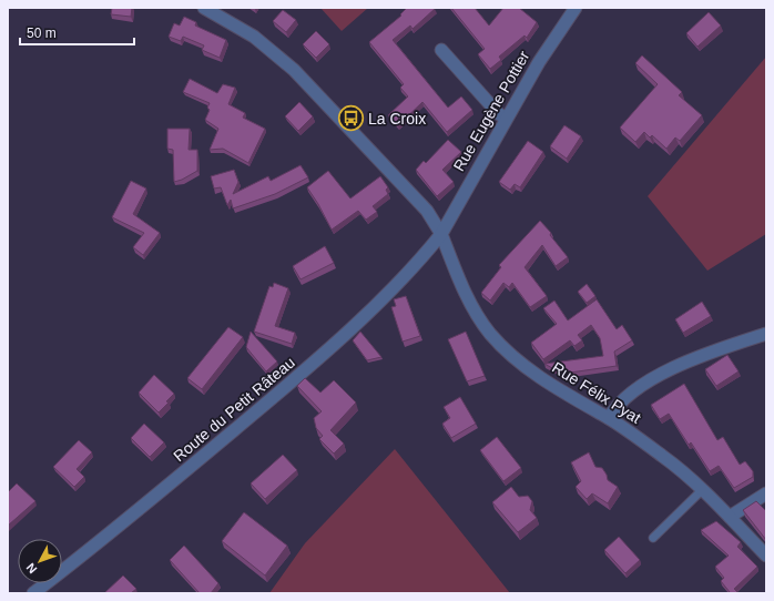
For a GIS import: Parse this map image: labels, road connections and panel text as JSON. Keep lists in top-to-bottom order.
{
  "streets": {
    "street": ["Rue Eugène Pottier", "Rue Félix Pyat", "Route du Petit Râteau"]
  },
  "crossings": [
    ["Rue Eugène Pottier", "Rue Félix Pyat"],
    ["Rue Eugène Pottier", "Route du Petit Râteau"],
    ["Rue Félix Pyat", "Route du Petit Râteau"]
  ],
  "places": {
    "bus stop": ["La Croix"]
  },
  "scale_bar": "50 m",
  "north": "bottom left"
}
